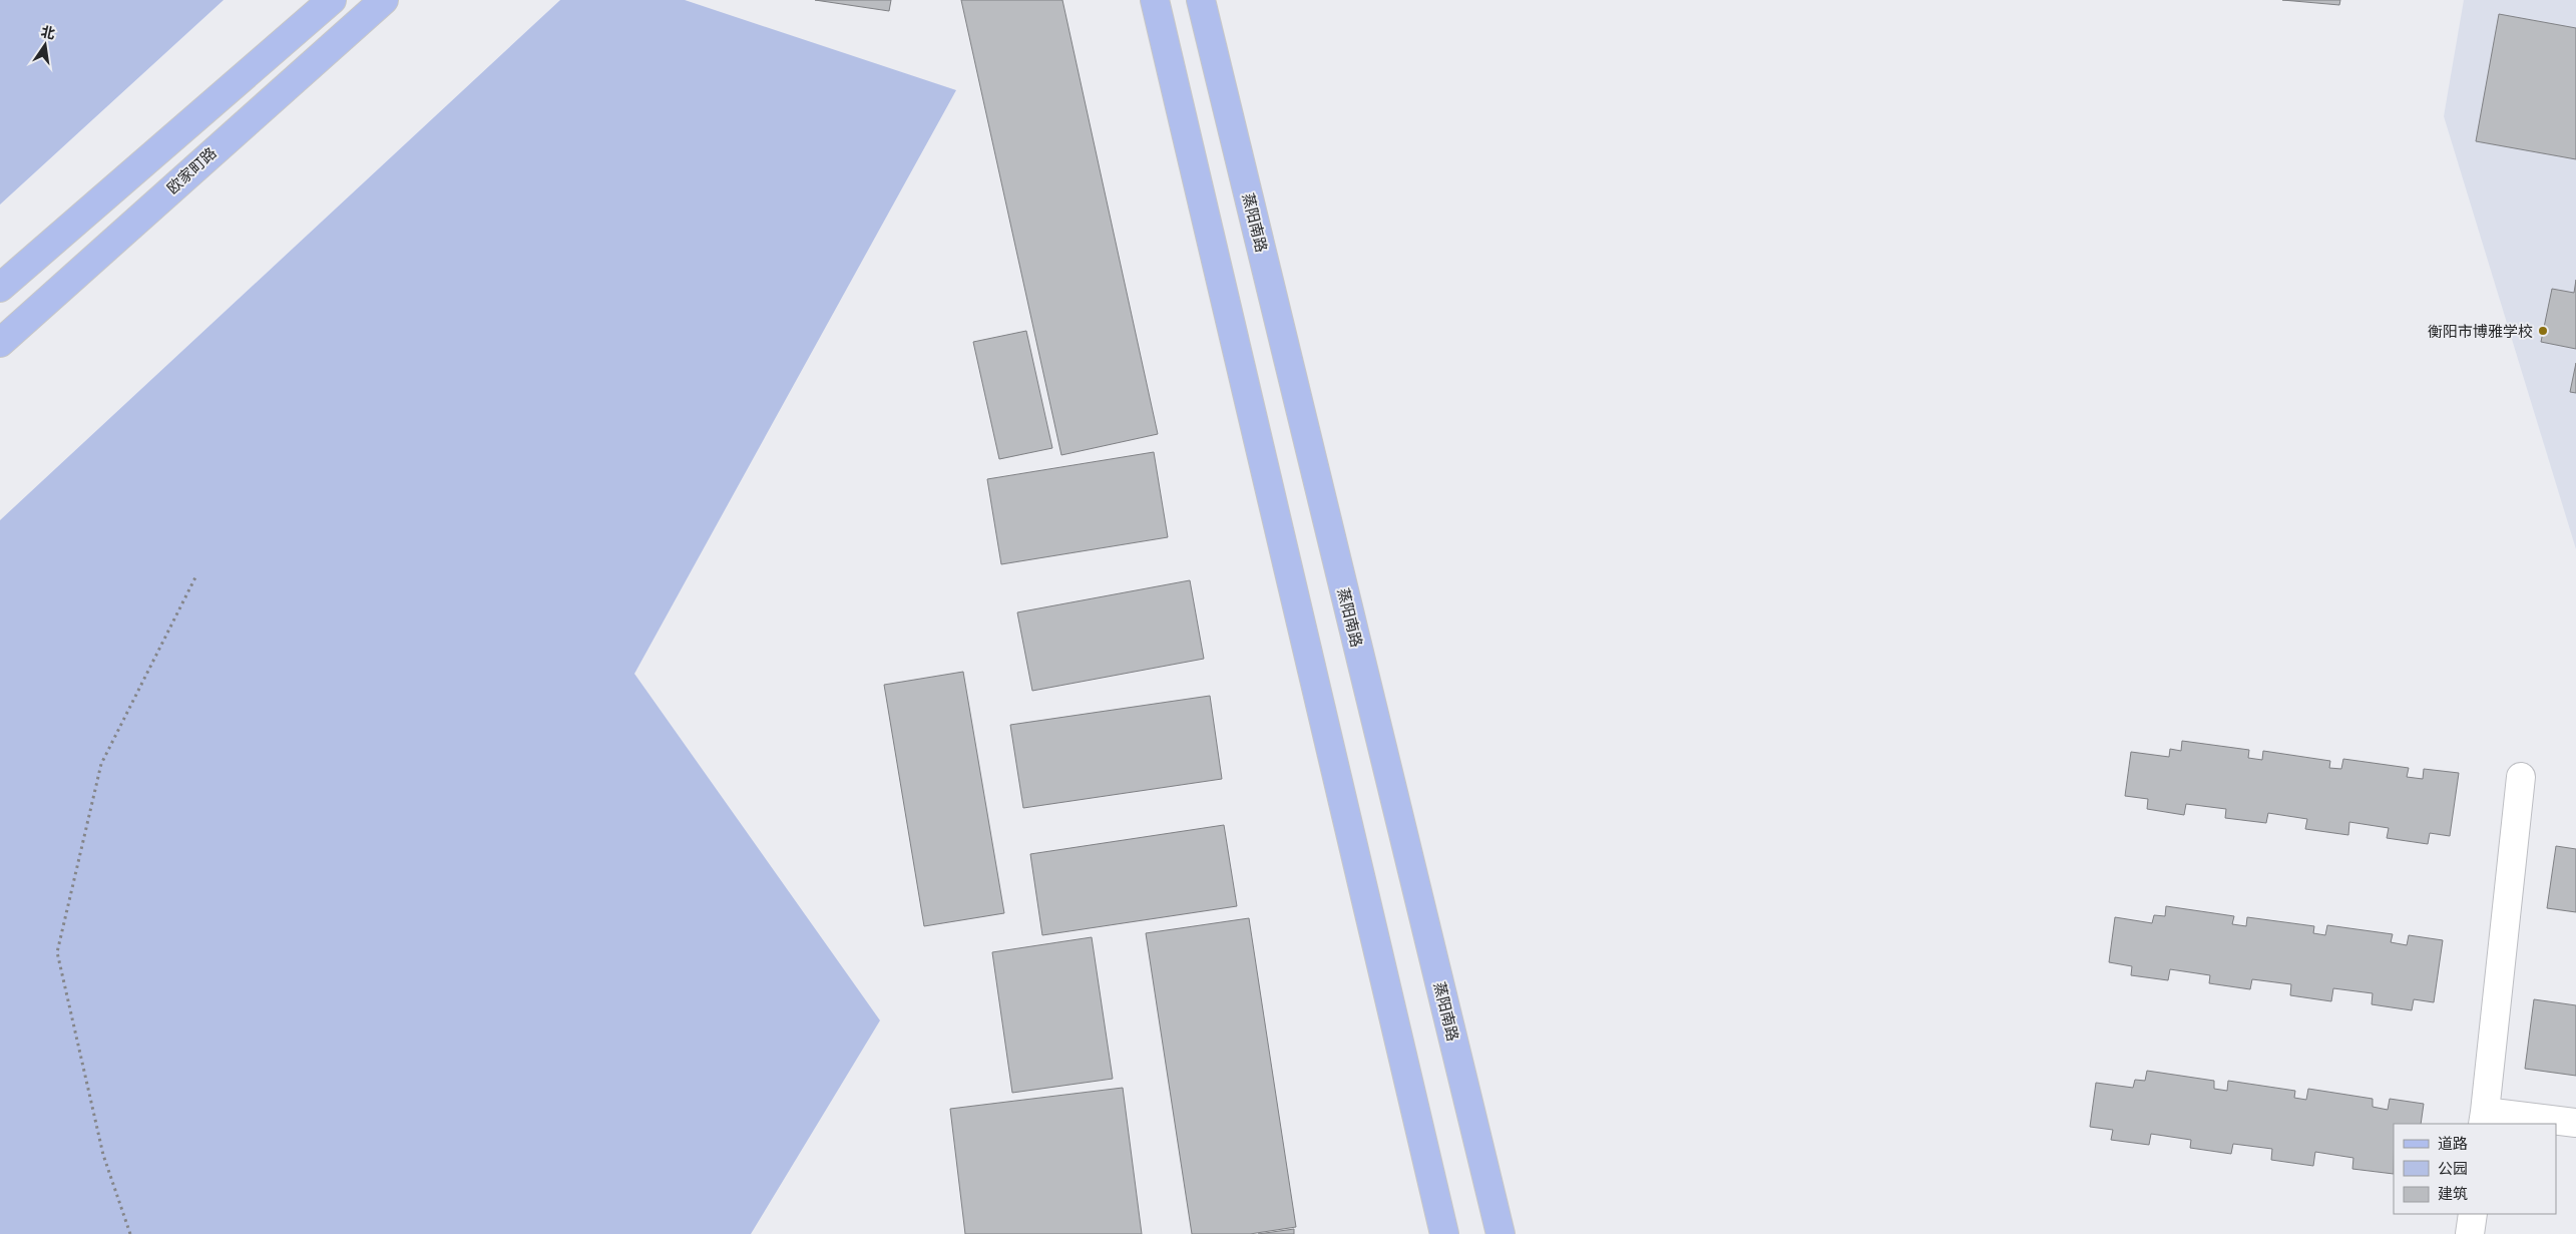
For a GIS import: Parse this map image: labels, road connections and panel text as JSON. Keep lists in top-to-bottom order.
{
  "streets": {
    "main road": ["欧家町路", "蒸阳南路"]
  },
  "places": ["衡阳市博雅学校"],
  "legend": ["道路", "公园", "建筑"],
  "north": "top"
}
